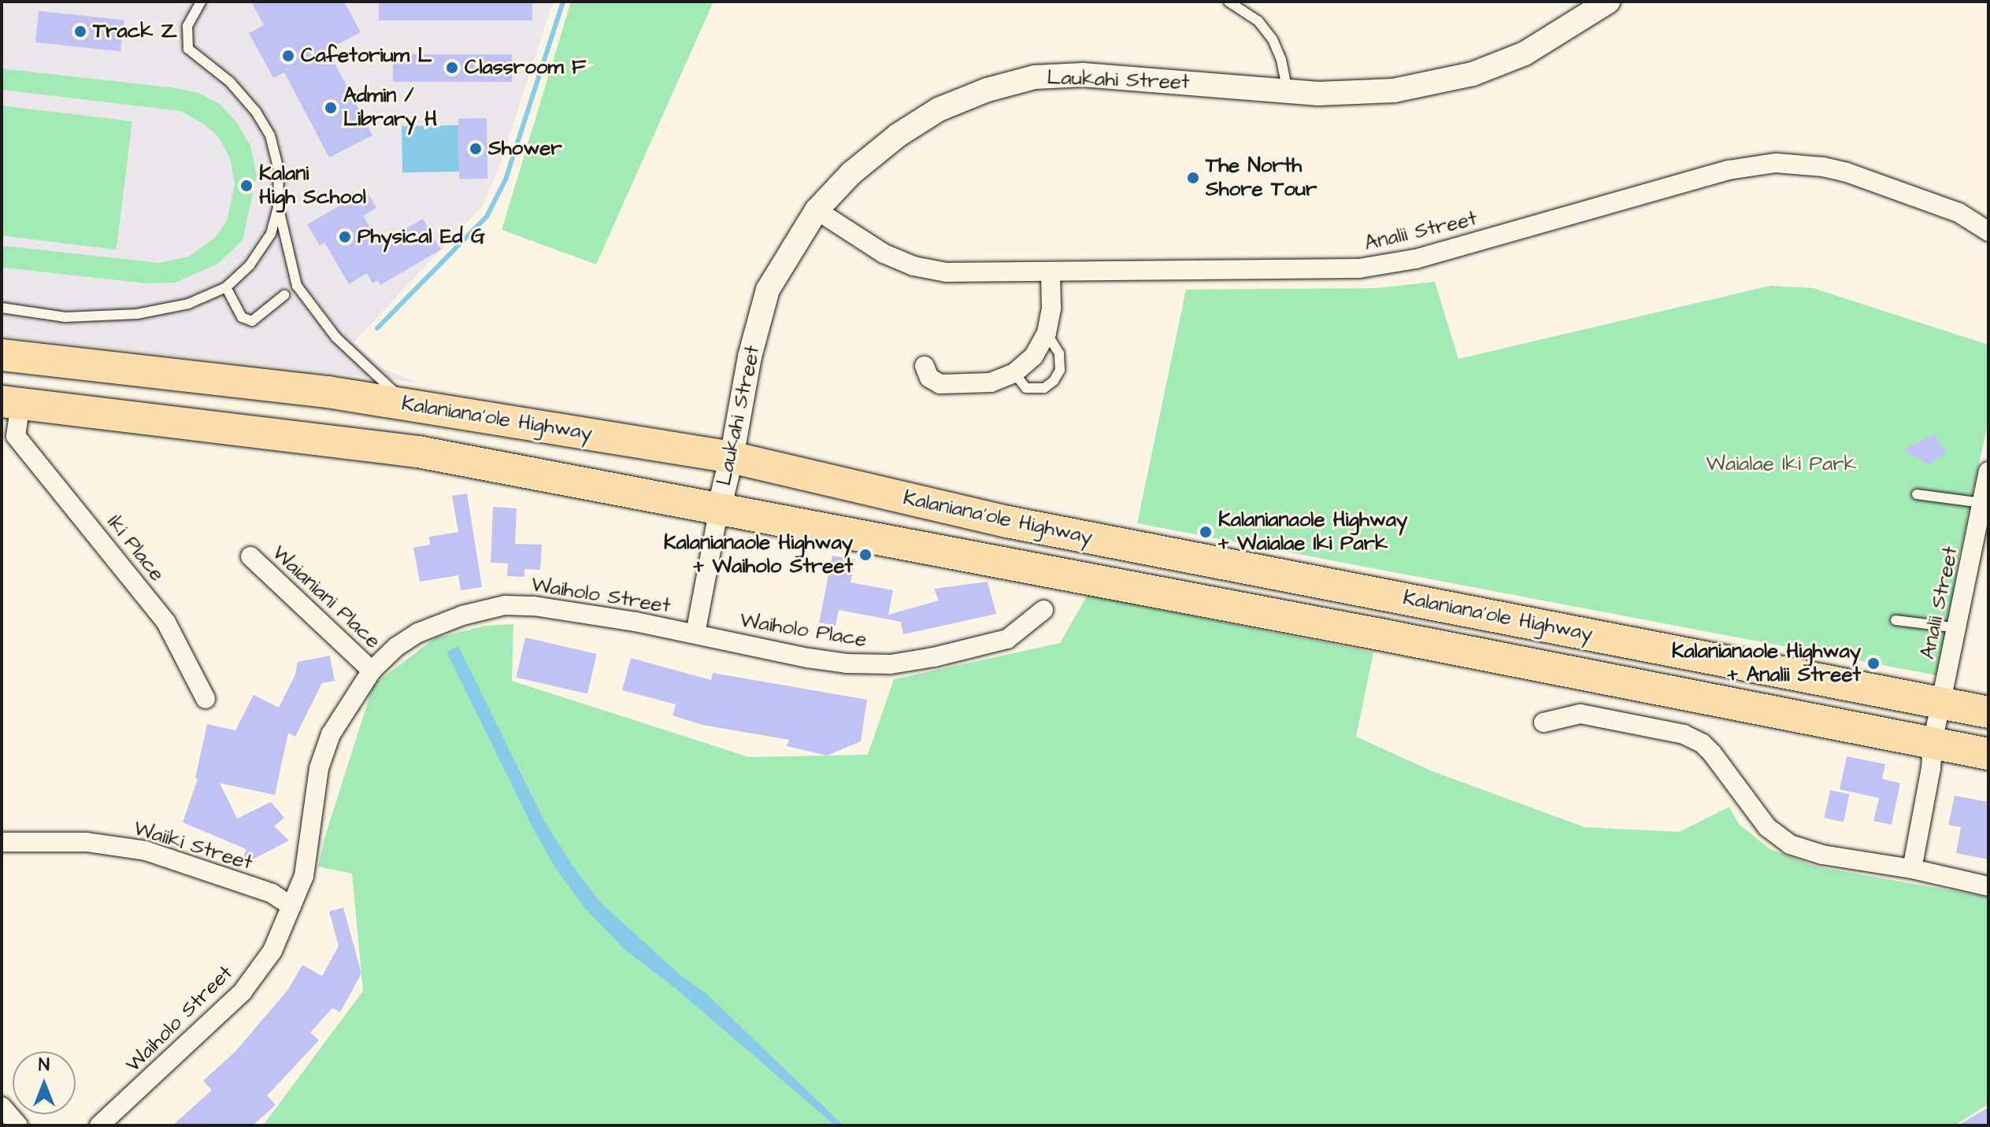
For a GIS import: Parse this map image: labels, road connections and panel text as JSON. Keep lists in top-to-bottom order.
{
  "streets": {
    "highway": ["Kalaniana’ole Highway"],
    "street": [
      "Laukahi Street",
      "Analii Street",
      "Iki Place",
      "Waiholo Street",
      "Waianiani Place",
      "Waiholo Place",
      "Waiiki Street"
    ]
  },
  "crossings": [
    ["Laukahi Street", "Analii Street"],
    ["Laukahi Street", "Kalaniana’ole Highway"],
    ["Laukahi Street", "Waiholo Street"],
    ["Analii Street", "Kalaniana’ole Highway"],
    ["Kalaniana’ole Highway", "Iki Place"],
    ["Kalaniana’ole Highway", "Waiholo Street"],
    ["Waiholo Street", "Waianiani Place"],
    ["Waiholo Street", "Waiholo Place"],
    ["Waiholo Street", "Waiiki Street"]
  ],
  "parks": ["Waialae Iki Park"],
  "places": [
    "Track Z",
    "Cafetorium L",
    "Classroom F",
    "Admin / Library H",
    "Shower",
    "The North Shore Tour",
    "Kalani High School",
    "Physical Ed G",
    "Kalanianaole Highway + Waialae Iki Park",
    "Kalanianaole Highway + Waiholo Street",
    "Kalanianaole Highway + Analii Street"
  ],
  "north": "top"
}
